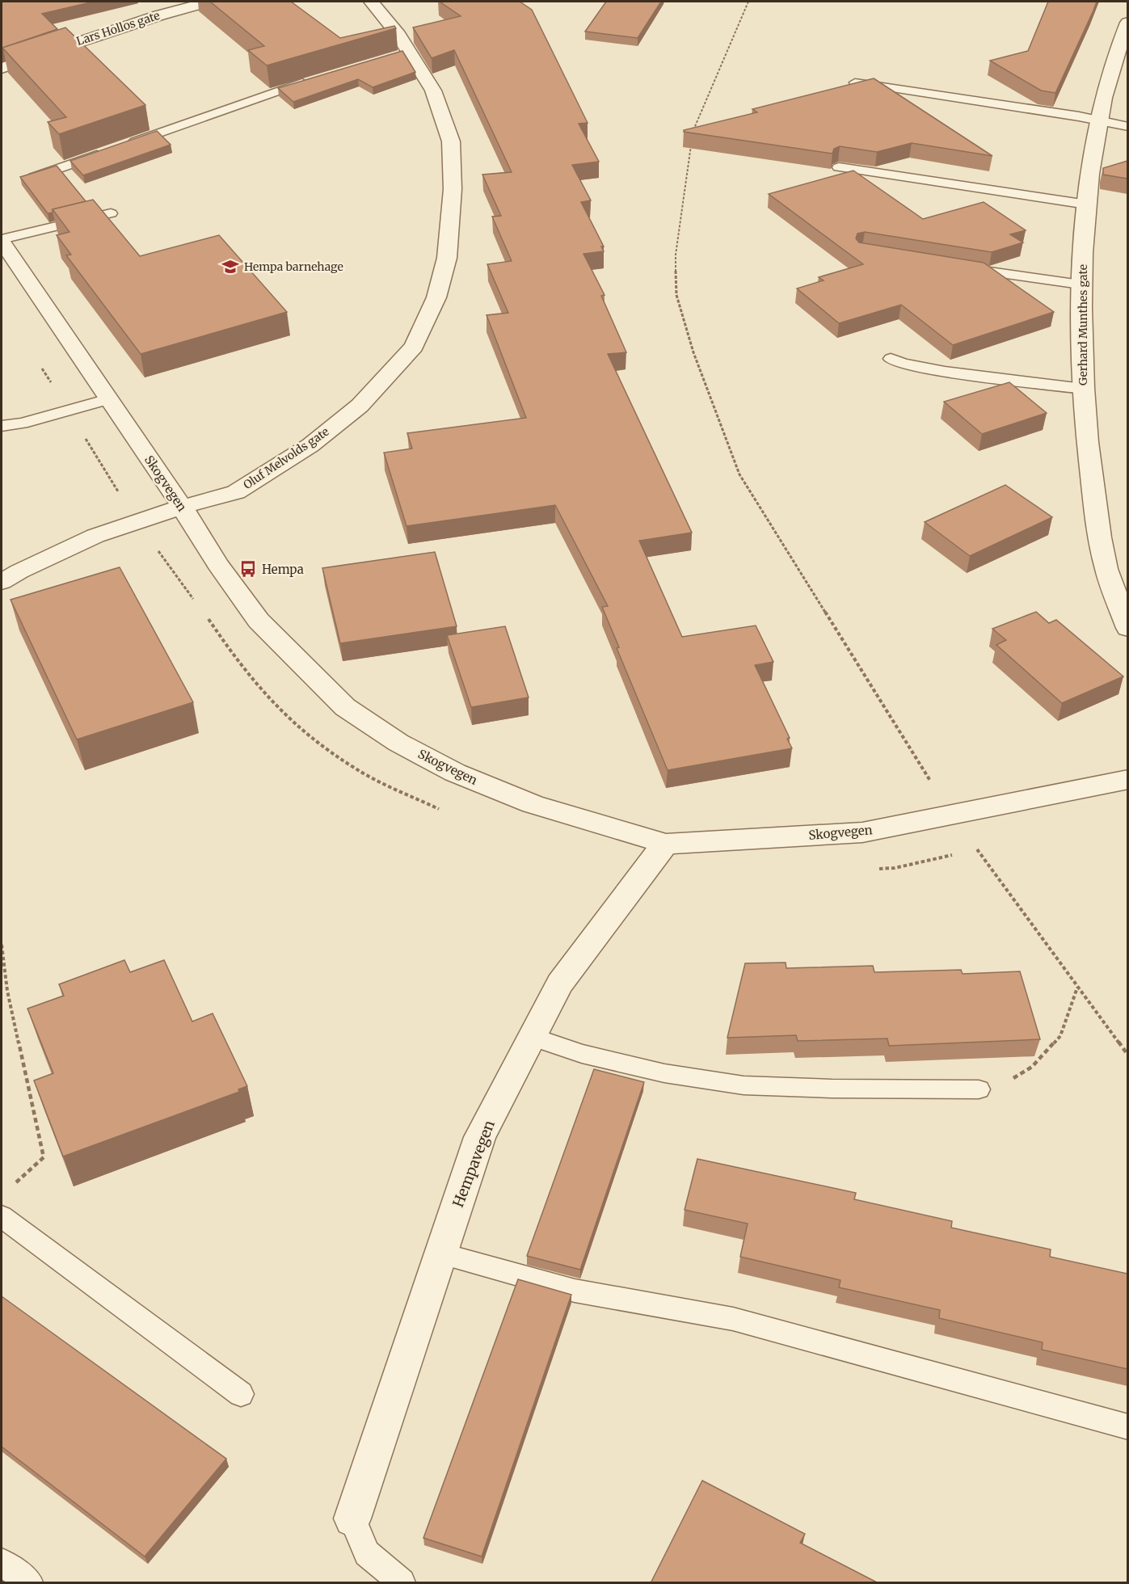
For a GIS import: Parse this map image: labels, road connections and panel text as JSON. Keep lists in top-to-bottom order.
{
  "streets": {
    "street": [
      "Lars Hollos gate",
      "Gerhard Munthes gate",
      "Oluf Melvolds gate",
      "Skogvegen",
      "Hempavegen"
    ]
  },
  "crossings": [
    ["Oluf Melvolds gate", "Skogvegen"],
    ["Skogvegen", "Hempavegen"]
  ],
  "places": {
    "school or university": ["Hempa barnehage"],
    "bus stop": ["Hempa"]
  }
}
